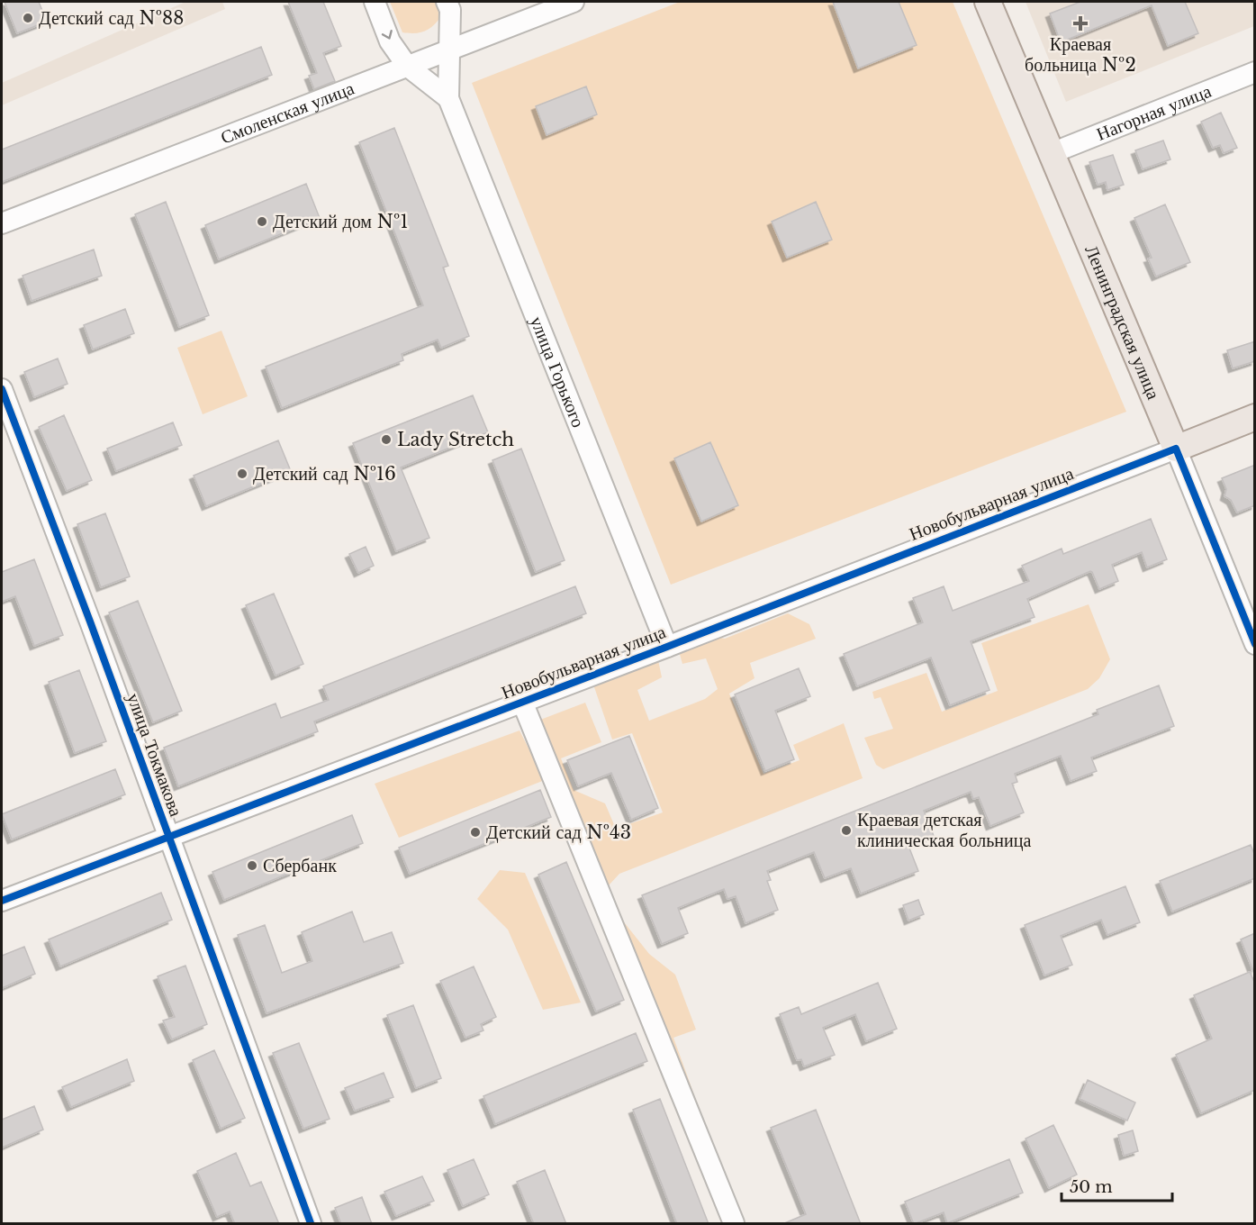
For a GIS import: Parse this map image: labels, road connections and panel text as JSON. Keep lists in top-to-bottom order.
{
  "streets": {
    "main road": ["Ленинградская улица", "Новобульварная улица"],
    "street": [
      "Смоленская улица",
      "Нагорная улица",
      "улица Горького",
      "улица Токмакова"
    ]
  },
  "crossings": [
    ["Смоленская улица", "улица Горького"],
    ["Нагорная улица", "Ленинградская улица"],
    ["Ленинградская улица", "Новобульварная улица"],
    ["улица Горького", "Новобульварная улица"],
    ["Новобульварная улица", "улица Токмакова"]
  ],
  "places": {
    "other": [
      "Детский сад №88",
      "Детский дом №1",
      "Lady Stretch",
      "Детский сад №16",
      "Краевая детская клиническая больница",
      "Детский сад №43",
      "Сбербанк"
    ],
    "health": ["Краевая больница №2"]
  },
  "scale_bar": "50 m"
}
